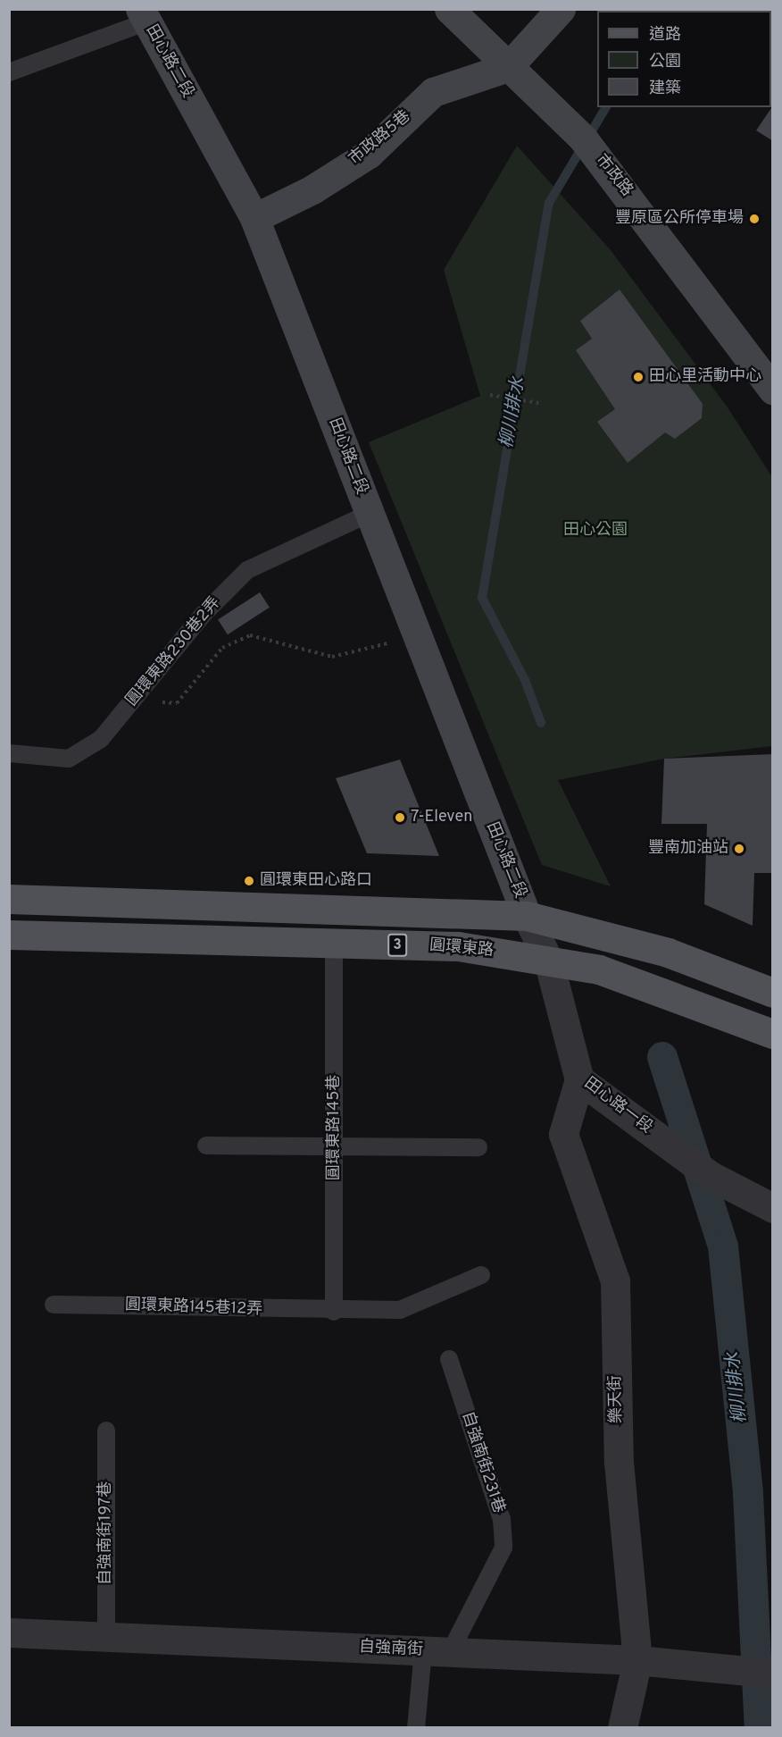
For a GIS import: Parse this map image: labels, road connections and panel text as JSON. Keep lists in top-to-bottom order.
{
  "streets": {
    "main road": ["3", "圓環東路"],
    "street": [
      "田心路二段",
      "市政路5巷",
      "市政路",
      "田心路一段",
      "樂天街",
      "自強南街"
    ],
    "lane": [
      "圓環東路230巷2弄",
      "圓環東路145巷",
      "圓環東路145巷12弄",
      "自強南街231巷",
      "自強南街197巷"
    ]
  },
  "crossings": [
    ["田心路二段", "市政路5巷"],
    ["田心路二段", "圓環東路230巷2弄"],
    ["田心路二段", "田心路一段"],
    ["市政路5巷", "市政路"],
    ["圓環東路", "田心路一段"],
    ["圓環東路", "圓環東路145巷"],
    ["田心路一段", "樂天街"],
    ["圓環東路145巷", "圓環東路145巷12弄"],
    ["樂天街", "自強南街"],
    ["自強南街231巷", "自強南街"],
    ["自強南街197巷", "自強南街"]
  ],
  "water": ["柳川排水"],
  "parks": ["田心公園"],
  "places": [
    "豐原區公所停車場",
    "田心里活動中心",
    "7-Eleven",
    "豐南加油站",
    "圓環東田心路口"
  ],
  "legend": ["道路", "公園", "建築"]
}
